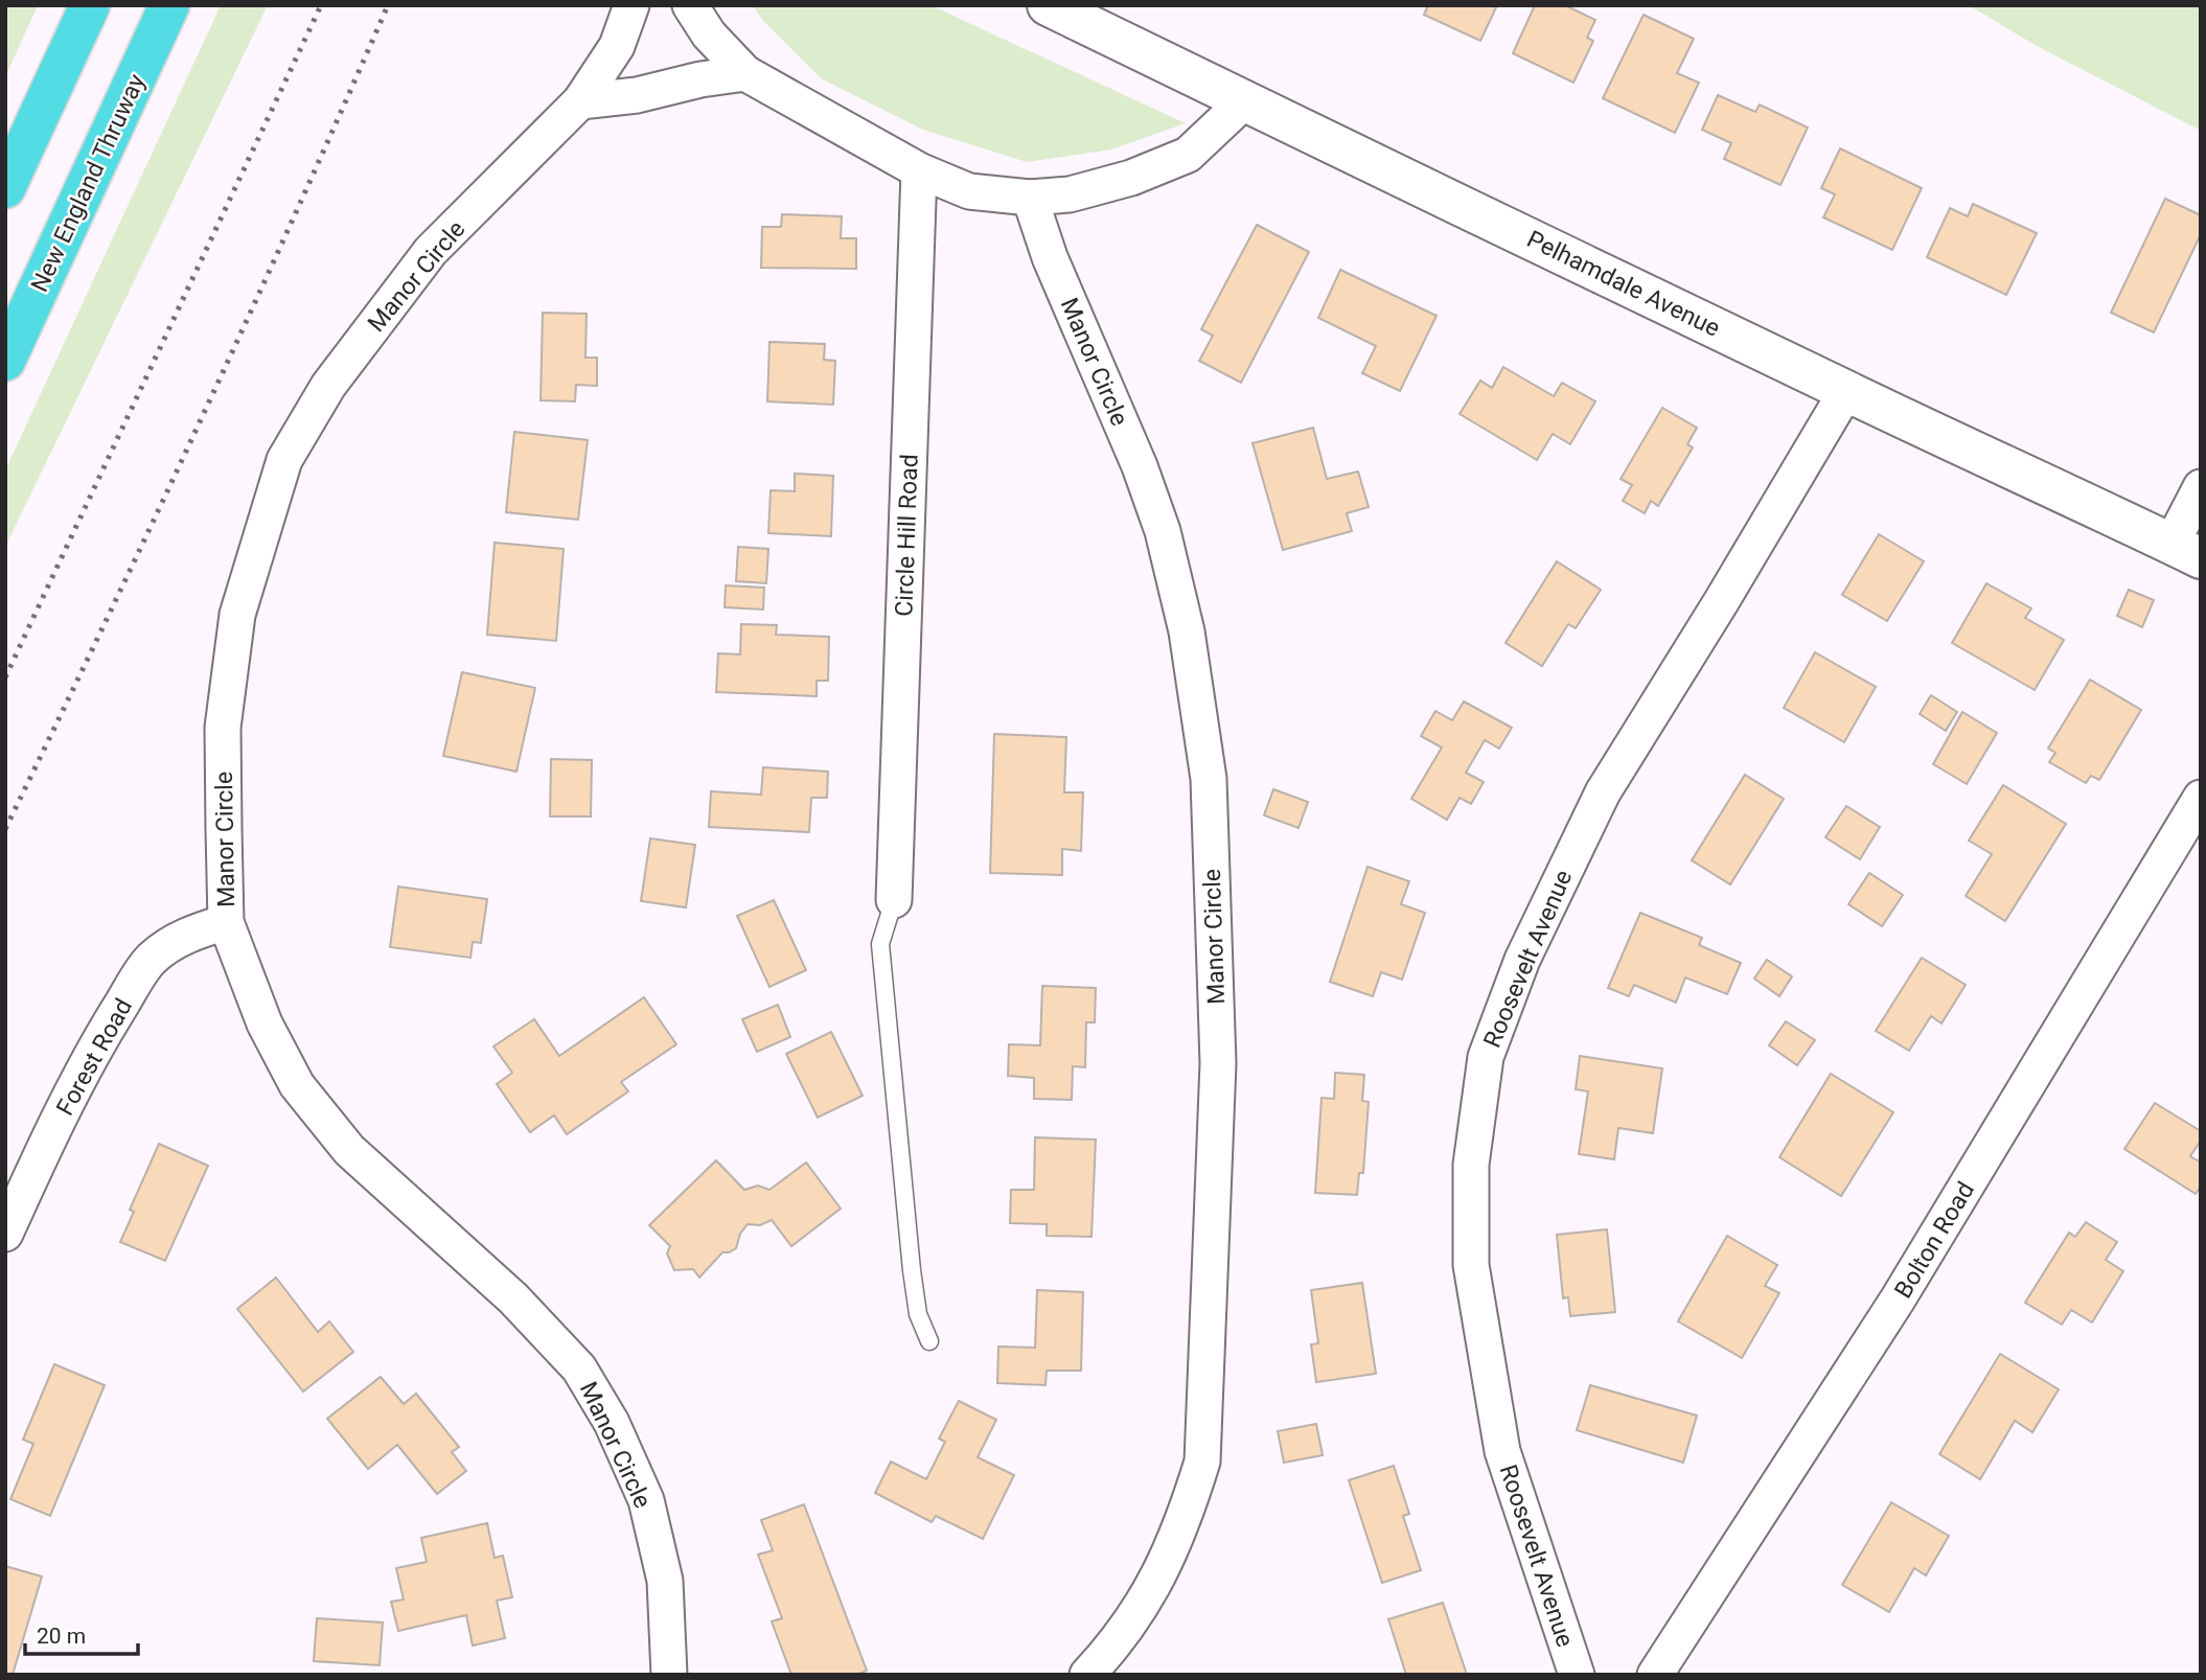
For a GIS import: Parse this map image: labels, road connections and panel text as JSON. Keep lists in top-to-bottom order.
{
  "streets": {
    "highway": ["New England Thruway"],
    "street": [
      "Manor Circle",
      "Pelhamdale Avenue",
      "Circle Hill Road",
      "Roosevelt Avenue",
      "Forest Road",
      "Bolton Road"
    ]
  },
  "crossings": [
    ["Manor Circle", "Forest Road"],
    ["Pelhamdale Avenue", "Roosevelt Avenue"]
  ],
  "scale_bar": "20 m"
}
